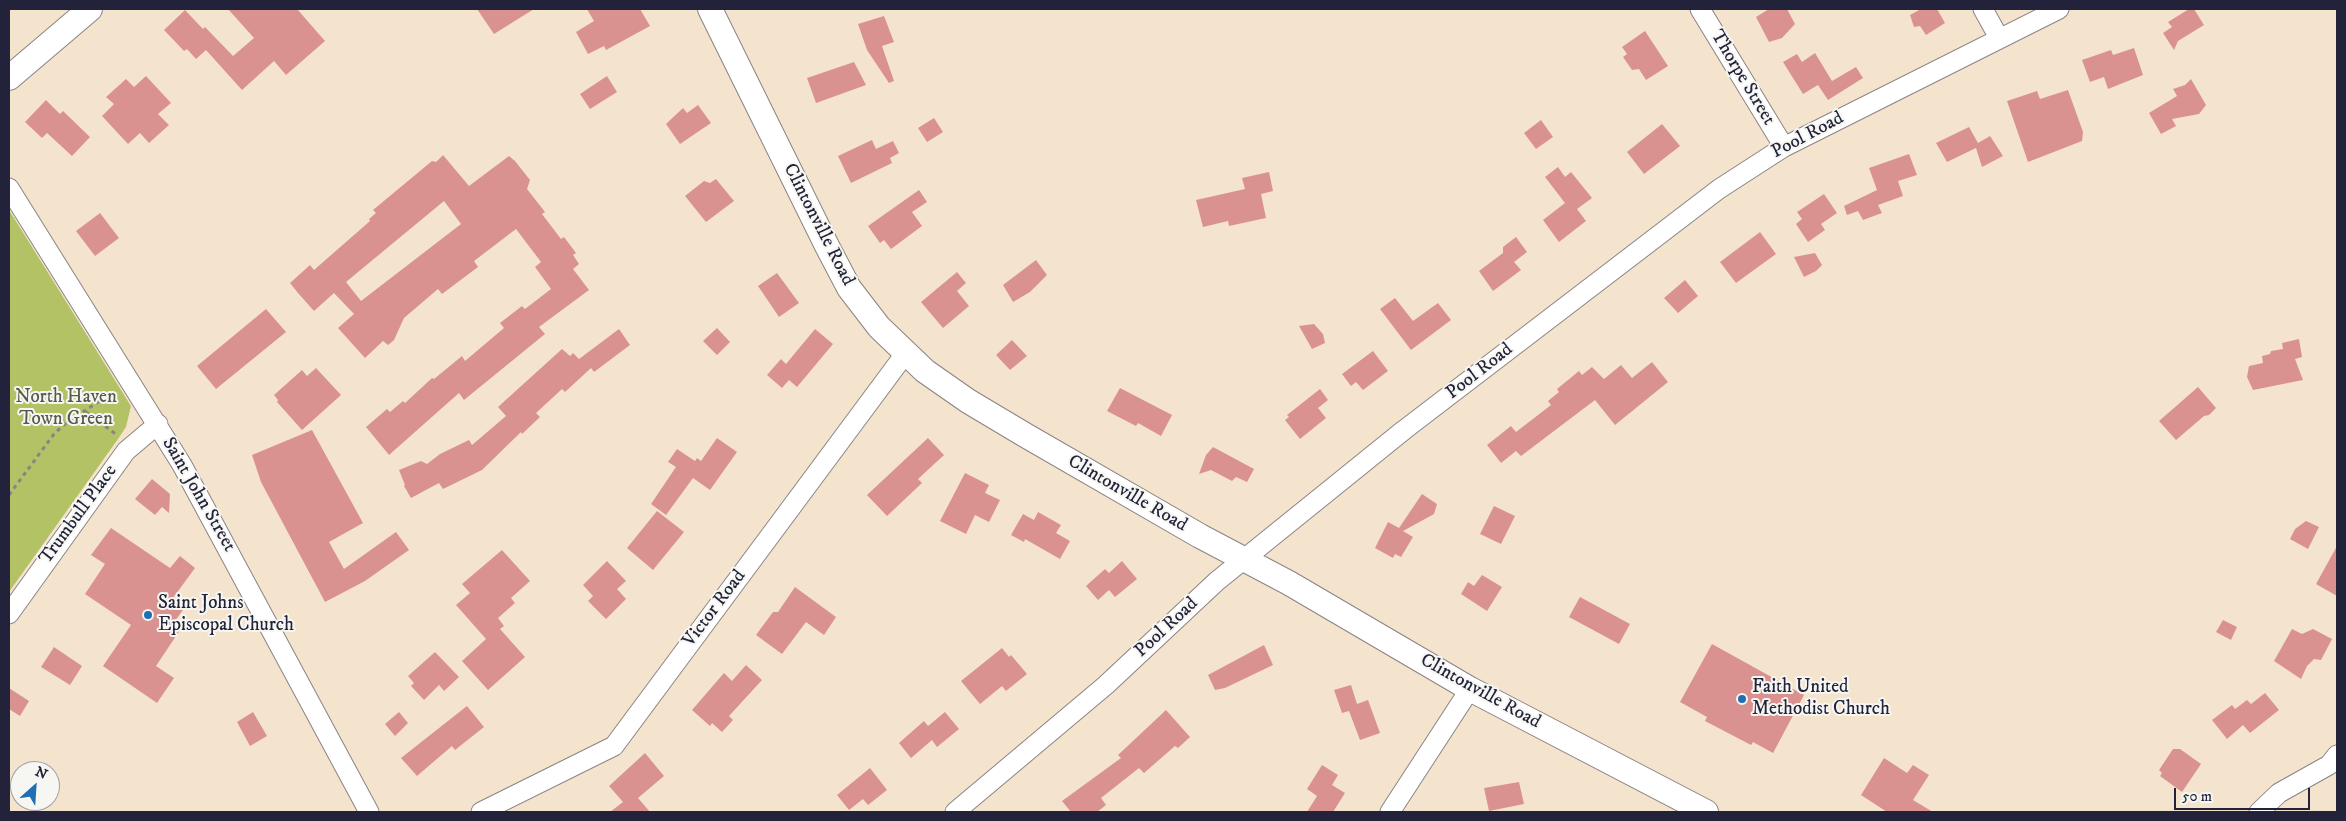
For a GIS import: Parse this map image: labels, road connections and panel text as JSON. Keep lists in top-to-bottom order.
{
  "streets": {
    "main road": ["Clintonville Road"],
    "street": [
      "Thorpe Street",
      "Pool Road",
      "Saint John Street",
      "Trumbull Place",
      "Victor Road"
    ]
  },
  "crossings": [
    ["Thorpe Street", "Pool Road"],
    ["Pool Road", "Clintonville Road"],
    ["Clintonville Road", "Victor Road"],
    ["Saint John Street", "Trumbull Place"]
  ],
  "parks": ["North Haven Town Green"],
  "places": ["Saint Johns Episcopal Church", "Faith United Methodist Church"],
  "scale_bar": "50 m",
  "north": "top right"
}
